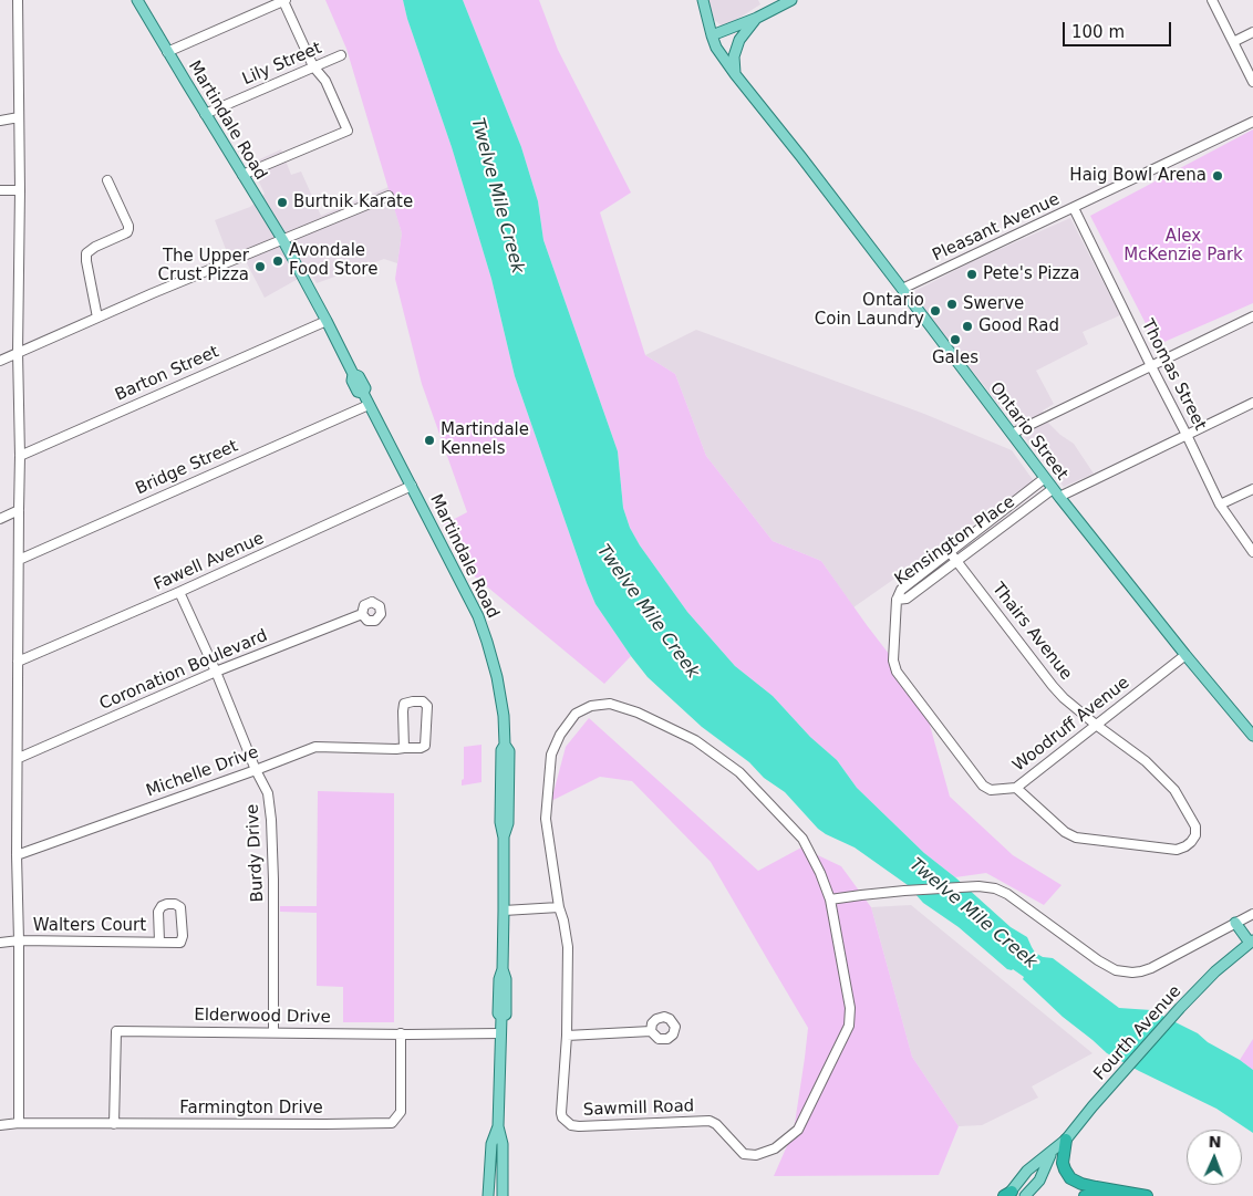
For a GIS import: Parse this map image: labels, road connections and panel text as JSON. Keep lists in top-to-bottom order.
{
  "streets": {
    "main road": ["Martindale Road", "Ontario Street", "Fourth Avenue"],
    "street": [
      "Lily Street",
      "Pleasant Avenue",
      "Barton Street",
      "Thomas Street",
      "Bridge Street",
      "Kensington Place",
      "Fawell Avenue",
      "Thairs Avenue",
      "Coronation Boulevard",
      "Woodruff Avenue",
      "Michelle Drive",
      "Burdy Drive",
      "Walters Court",
      "Elderwood Drive",
      "Farmington Drive",
      "Sawmill Road"
    ]
  },
  "crossings": [
    ["Lily Street", "Martindale Road"],
    ["Martindale Road", "Barton Street"],
    ["Martindale Road", "Bridge Street"],
    ["Martindale Road", "Fawell Avenue"],
    ["Martindale Road", "Elderwood Drive"],
    ["Pleasant Avenue", "Thomas Street"],
    ["Pleasant Avenue", "Ontario Street"],
    ["Thomas Street", "Kensington Place"],
    ["Ontario Street", "Kensington Place"],
    ["Ontario Street", "Woodruff Avenue"],
    ["Kensington Place", "Thairs Avenue"],
    ["Kensington Place", "Woodruff Avenue"],
    ["Fawell Avenue", "Burdy Drive"],
    ["Thairs Avenue", "Woodruff Avenue"],
    ["Coronation Boulevard", "Burdy Drive"],
    ["Michelle Drive", "Burdy Drive"],
    ["Burdy Drive", "Elderwood Drive"],
    ["Elderwood Drive", "Farmington Drive"]
  ],
  "water": ["Twelve Mile Creek"],
  "parks": ["Alex McKenzie Park"],
  "places": [
    "Haig Bowl Arena",
    "Burtnik Karate",
    "Avondale Food Store",
    "The Upper Crust Pizza",
    "Pete's Pizza",
    "Swerve",
    "Ontario Coin Laundry",
    "Good Rad",
    "Gales",
    "Martindale Kennels"
  ],
  "scale_bar": "100 m",
  "north": "top"
}
